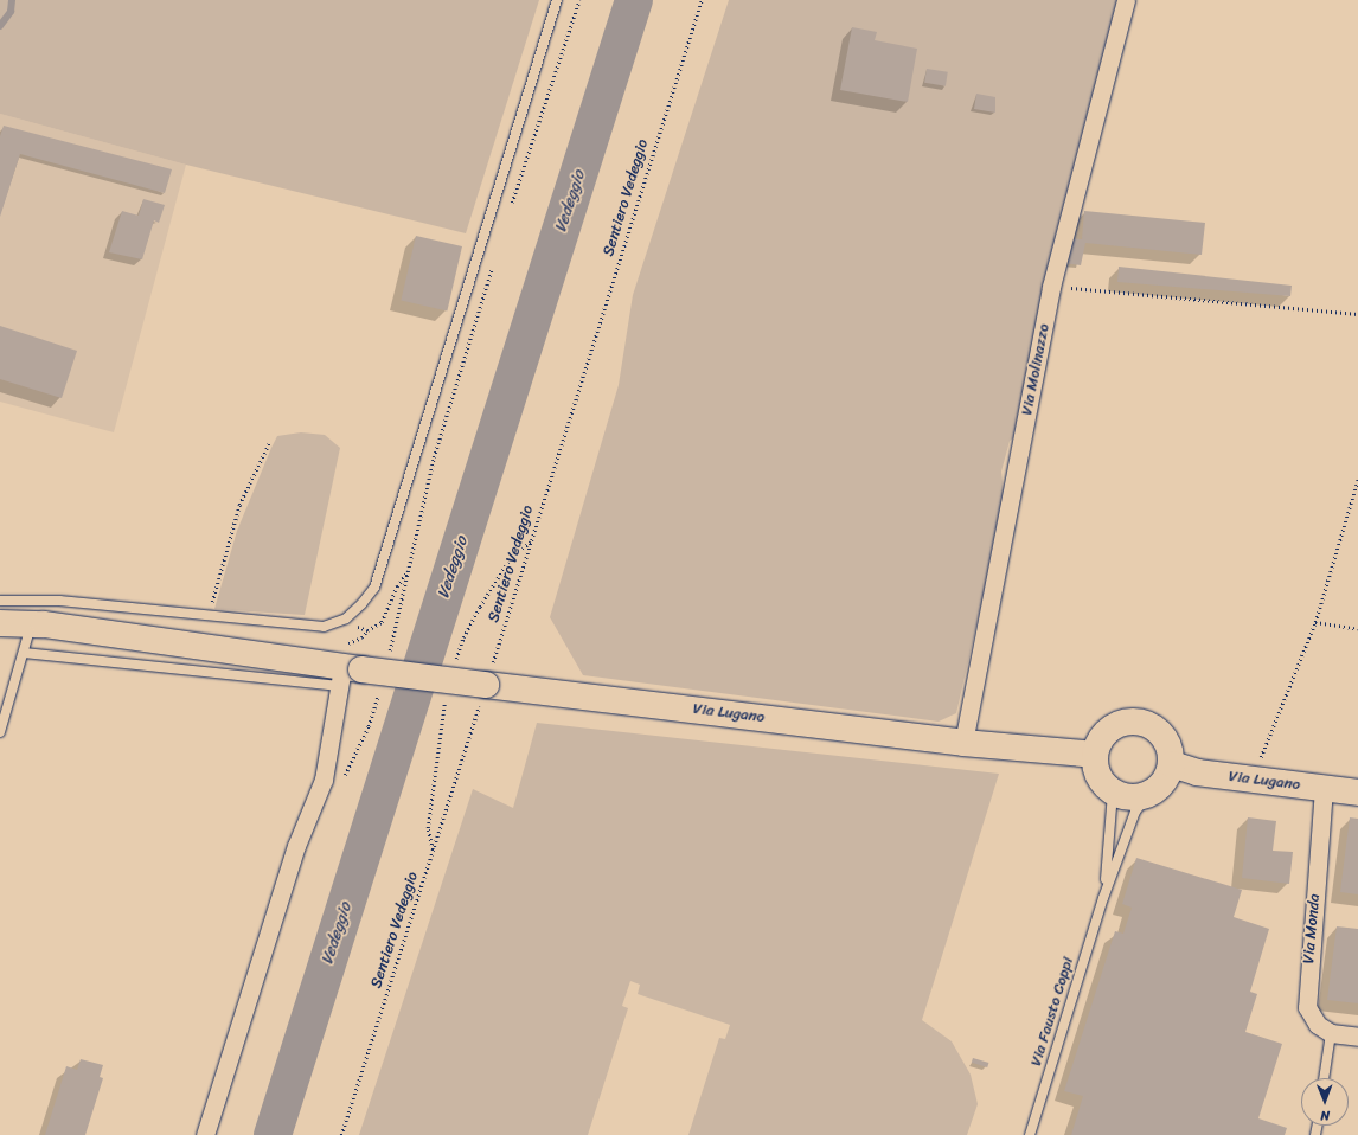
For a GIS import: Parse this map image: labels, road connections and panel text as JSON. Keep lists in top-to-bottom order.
{
  "streets": {
    "main road": ["Via Lugano"],
    "street": ["Via Molinazzo", "Via Monda"],
    "lane": ["Via Fausto Coppi"],
    "path": ["Sentiero Vedeggio"]
  },
  "crossings": [
    ["Sentiero Vedeggio", "Via Lugano"],
    ["Via Molinazzo", "Via Lugano"],
    ["Via Lugano", "Via Monda"],
    ["Via Lugano", "Via Fausto Coppi"]
  ],
  "water": ["Vedeggio"],
  "north": "bottom"
}
